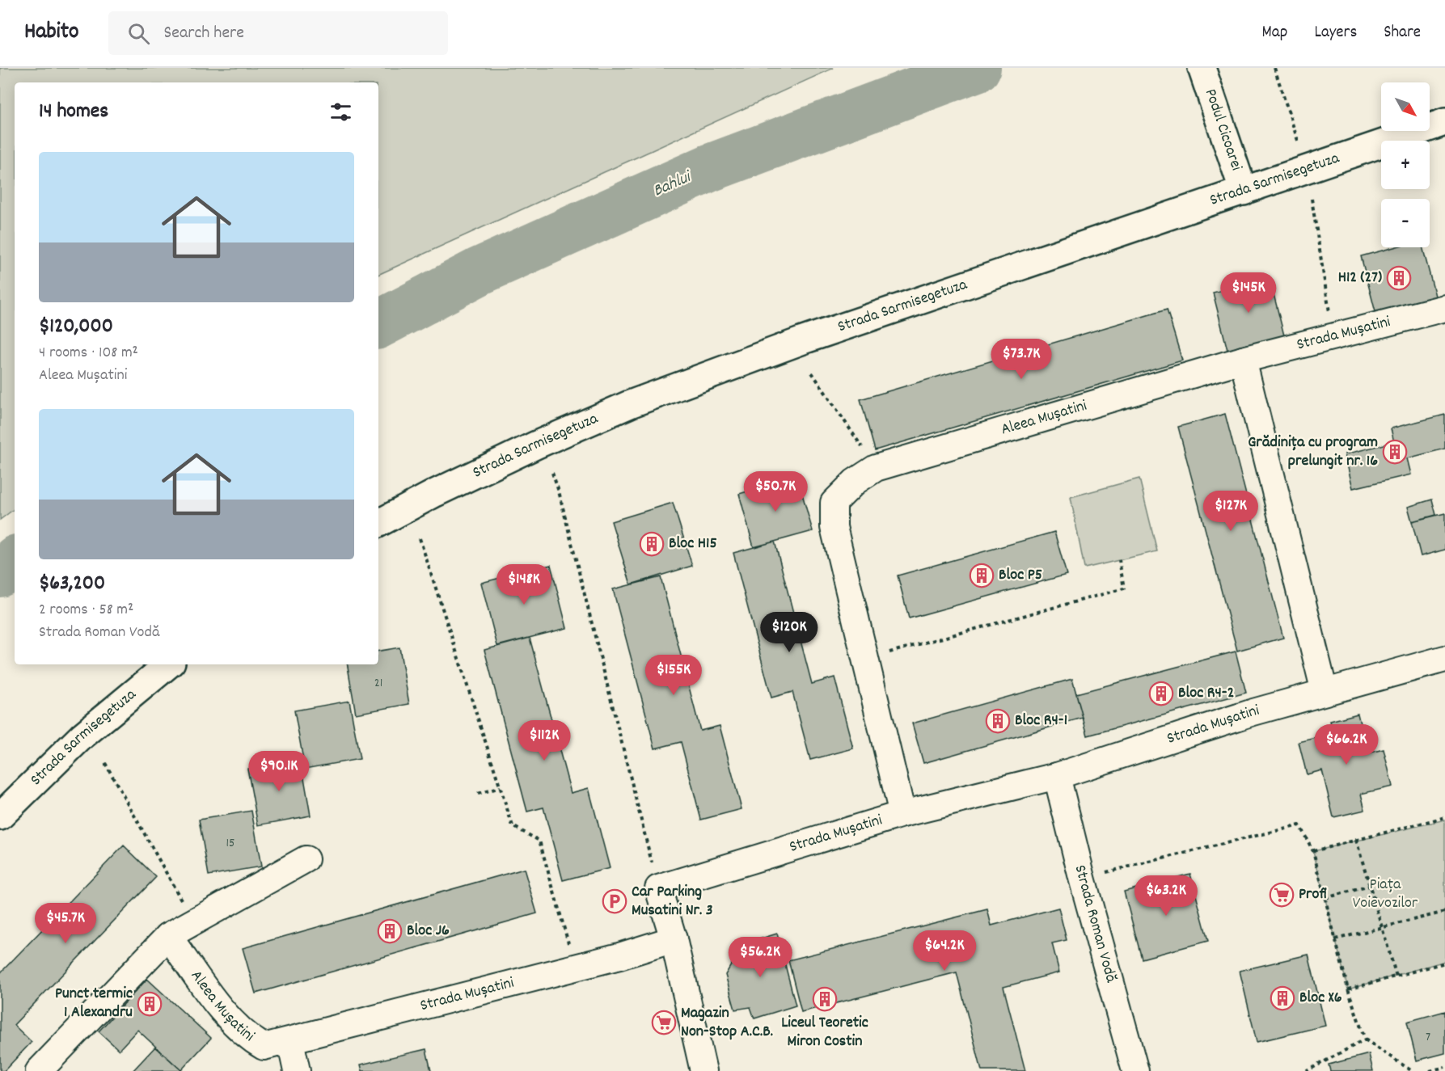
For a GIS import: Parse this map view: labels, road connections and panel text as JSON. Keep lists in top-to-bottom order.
{
  "streets": {
    "street": [
      "Podul Cicoarei",
      "Strada Sarmisegetuza",
      "Strada Mușatini",
      "Aleea Mușatini",
      "Strada Roman Vodă"
    ]
  },
  "crossings": [
    ["Podul Cicoarei", "Strada Sarmisegetuza"],
    ["Strada Mușatini", "Aleea Mușatini"],
    ["Strada Mușatini", "Strada Roman Vodă"]
  ],
  "water": ["Bahlui"],
  "parks": ["Piața Voievozilor"],
  "places": {
    "building": [
      "H12 (27)",
      "Grădinița cu program prelungit nr. 16",
      "Bloc H15",
      "Bloc P5",
      "Bloc R4-2",
      "Bloc R4-1",
      "Bloc J6",
      "Bloc X6",
      "Liceul Teoretic Miron Costin",
      "Punct termic 1 Alexandru"
    ],
    "supermarket": ["Profi", "Magazin Non-Stop A.C.B."],
    "parking": ["Car Parking Musatini Nr. 3"]
  },
  "house_numbers": ["21", "15", "7"],
  "north": "bottom right",
  "page": {
    "header": "Habito",
    "search": "Search here",
    "nav": ["Map", "Layers", "Share"],
    "map_buttons": ["+", "−"],
    "heading": "14 homes",
    "list": [
      {
        "name": "$120,000",
        "note": "4 rooms · 108 m² · Aleea Mușatini"
      },
      {
        "name": "$63,200",
        "note": "2 rooms · 58 m² · Strada Roman Vodă"
      }
    ],
    "price": [
      "$145K",
      "$73.7K",
      "$50.7K",
      "$127K",
      "$148K",
      "$120K",
      "$155K",
      "$112K",
      "$66.2K",
      "$90.1K",
      "$63.2K",
      "$45.7K",
      "$64.2K",
      "$56.2K"
    ]
  }
}
